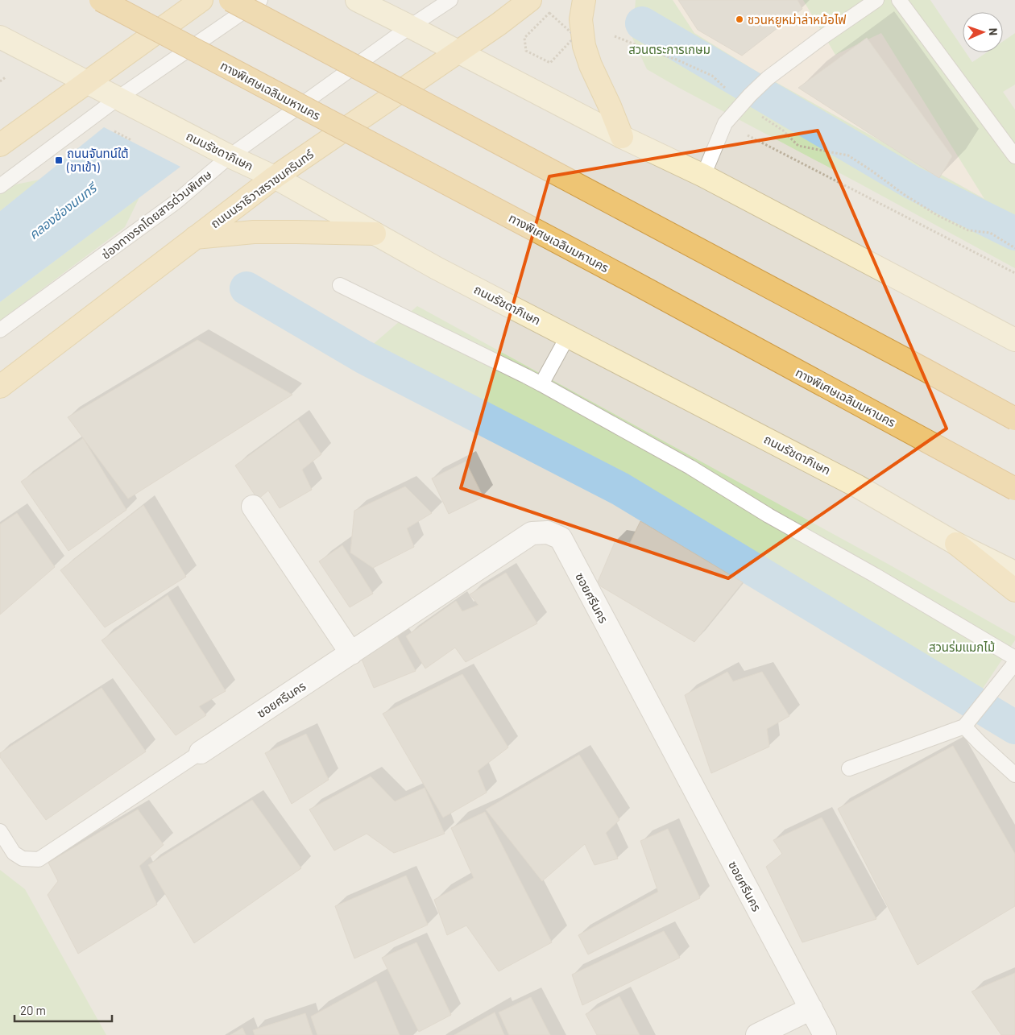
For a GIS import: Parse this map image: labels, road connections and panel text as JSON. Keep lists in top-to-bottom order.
{
  "streets": {
    "highway": ["ทางพิเศษเฉลิมมหานคร"],
    "main road": ["ถนนรัชดาภิเษก", "ถนนนราธิวาสราชนครินทร์"],
    "street": ["ซอยศรีนคร"],
    "lane": ["ช่องทางรถโดยสารด่วนพิเศษ"]
  },
  "crossings": [
    ["ถนนรัชดาภิเษก", "ถนนนราธิวาสราชนครินทร์"],
    ["ถนนรัชดาภิเษก", "ช่องทางรถโดยสารด่วนพิเศษ"]
  ],
  "water": ["คลองช่องนนทรี"],
  "parks": ["สวนตระการเกษม", "สวนร่มแมกไม้"],
  "places": {
    "other": ["ชวนหยูหม่าล่าหม้อไฟ"],
    "transit": ["ถนนจันทน์ใต้ (ขาเข้า)"]
  },
  "scale_bar": "20 m",
  "north": "right"
}
